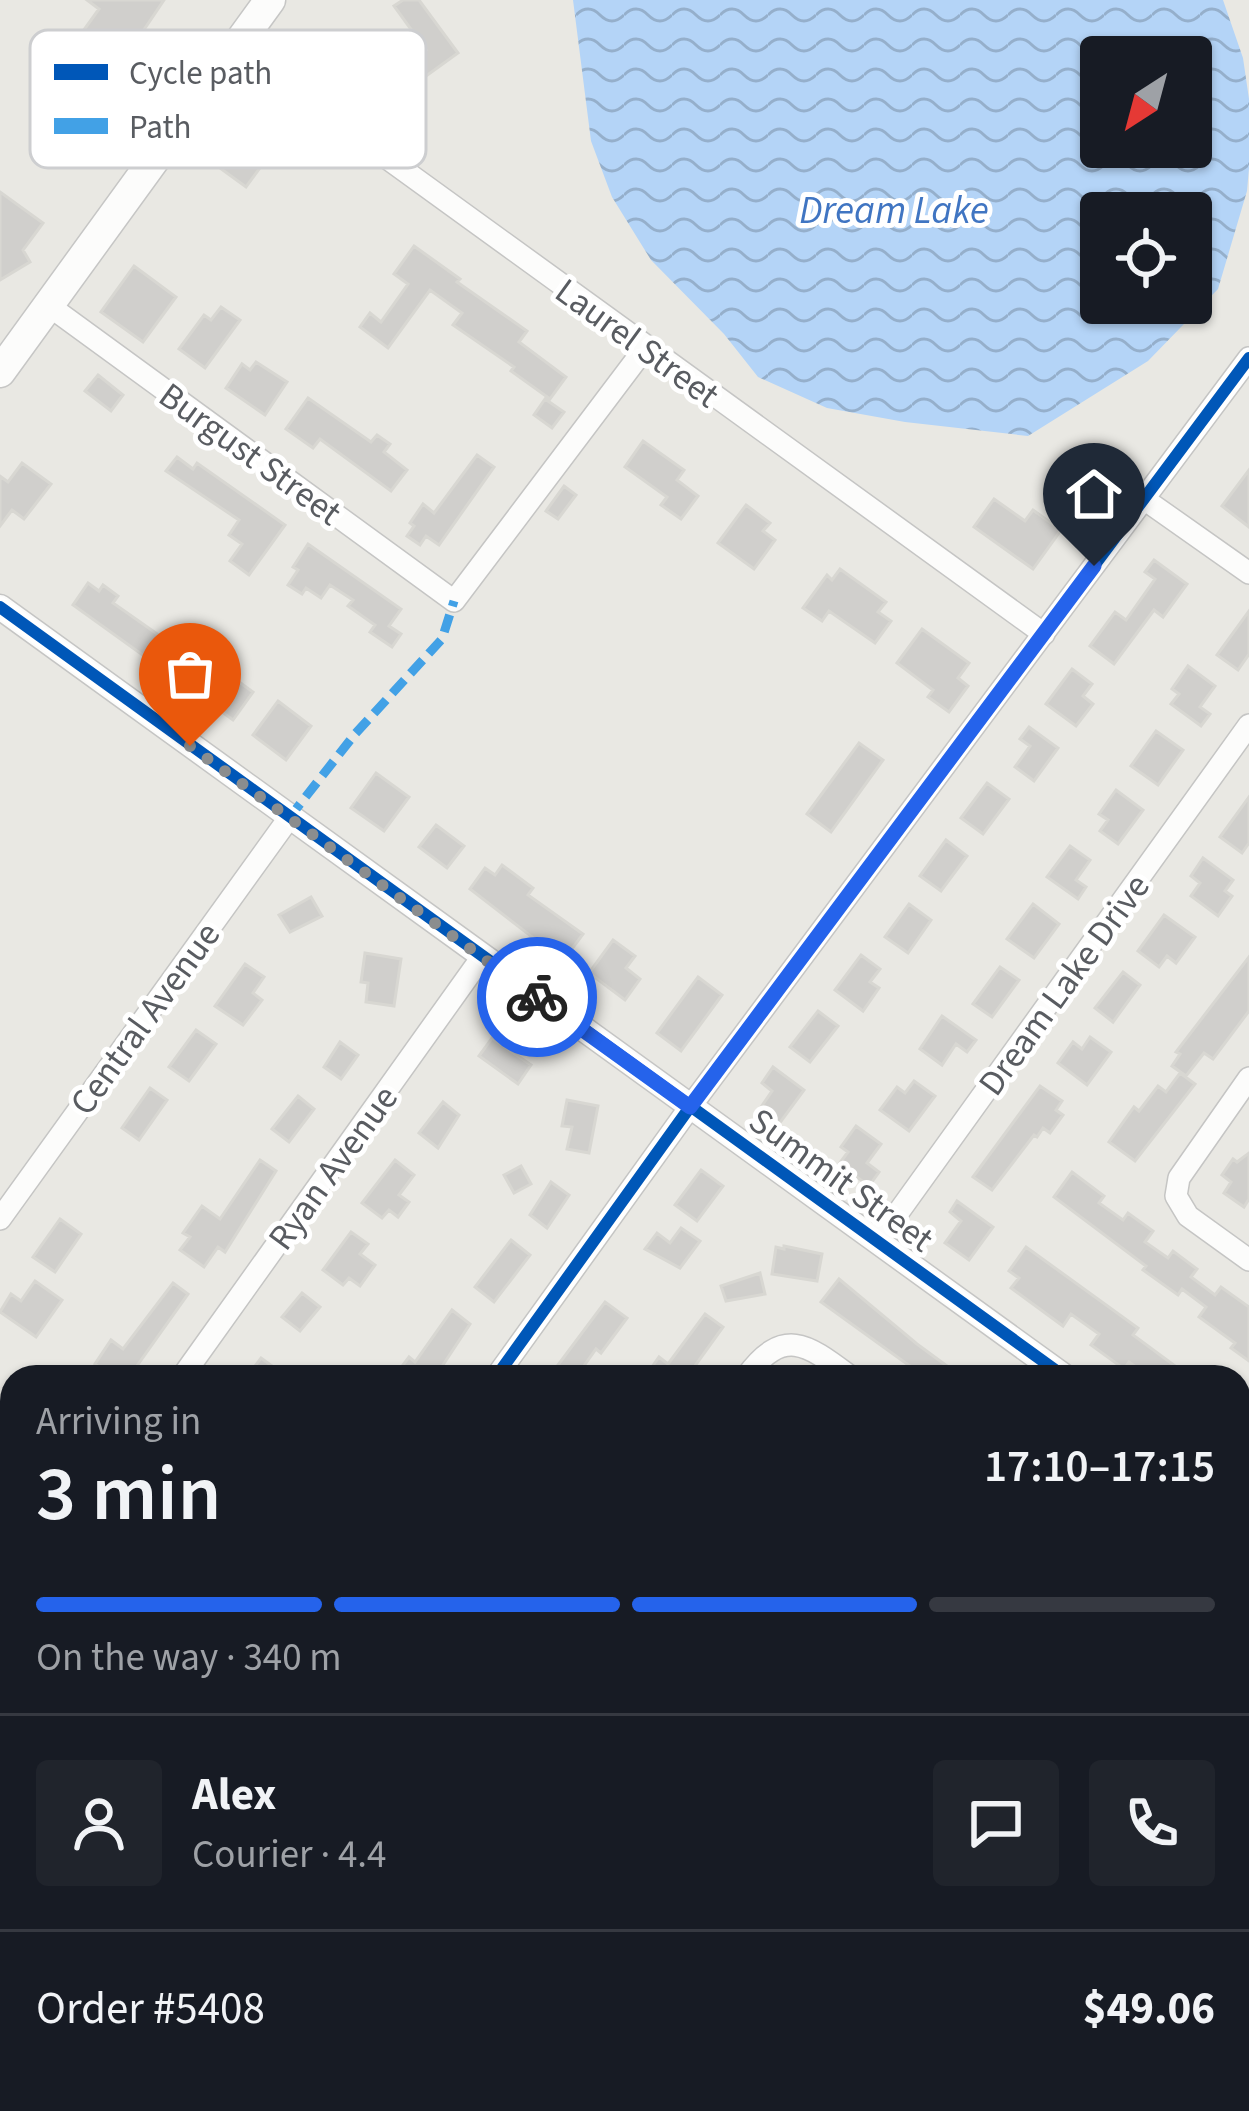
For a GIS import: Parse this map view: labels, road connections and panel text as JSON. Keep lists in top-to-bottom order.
{
  "streets": {
    "street": [
      "Laurel Street",
      "Burgust Street",
      "Dream Lake Drive",
      "Central Avenue",
      "Ryan Avenue",
      "Summit Street"
    ]
  },
  "crossings": [
    ["Laurel Street", "Burgust Street"],
    ["Dream Lake Drive", "Summit Street"],
    ["Central Avenue", "Summit Street"],
    ["Ryan Avenue", "Summit Street"]
  ],
  "water": ["Dream Lake"],
  "legend": ["Cycle path", "Path"],
  "north": "bottom left",
  "page": {
    "heading": ["3 min", "Arriving in", "17:10–17:15"],
    "panel": [
      "Alex",
      "Courier · 4.4",
      "Order #5408",
      "$49.06"
    ],
    "bar": "On the way · 340 m"
  }
}
